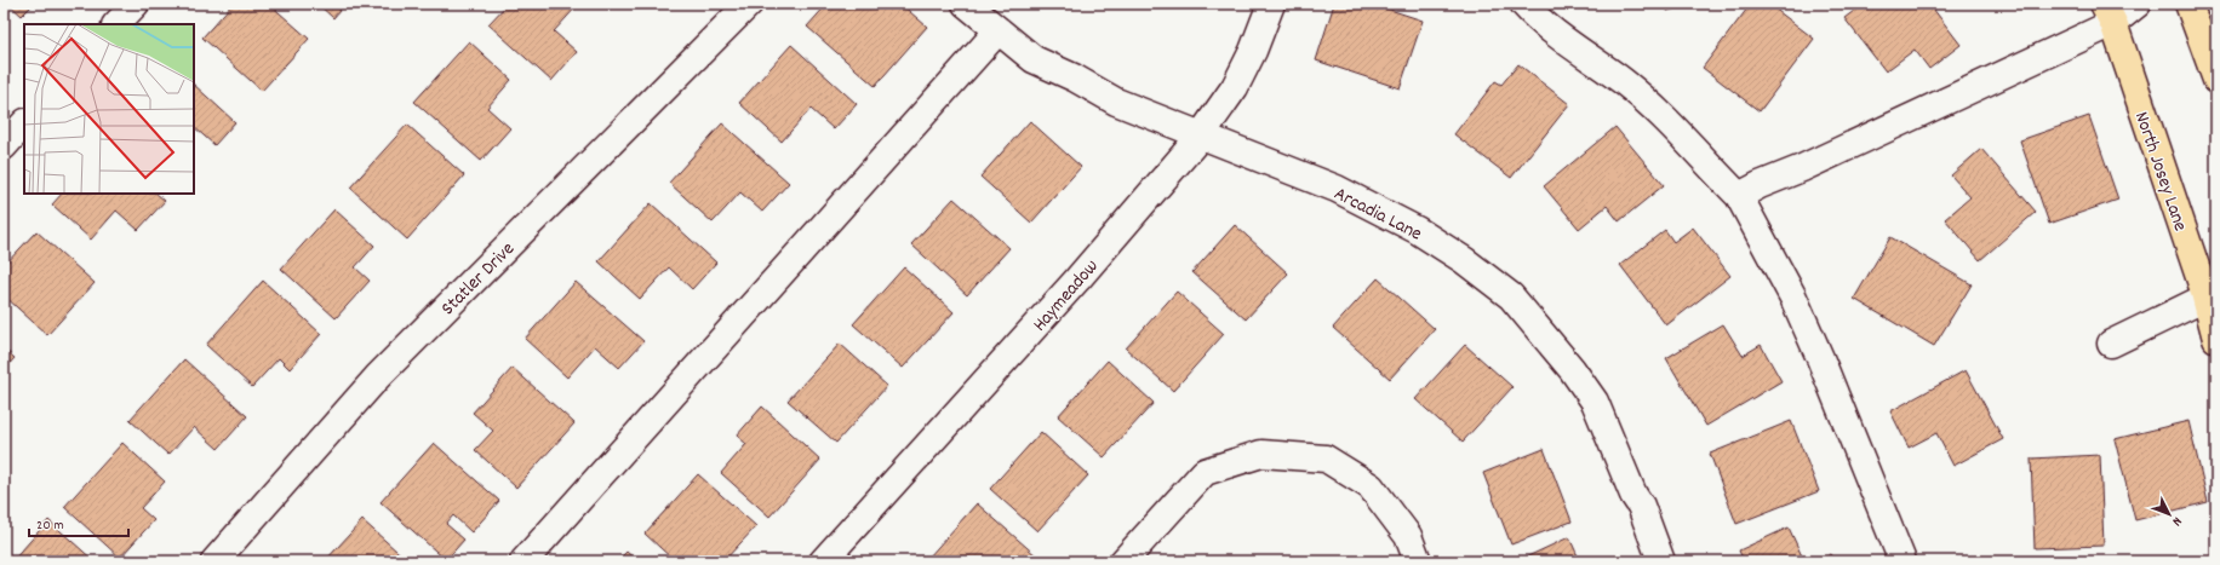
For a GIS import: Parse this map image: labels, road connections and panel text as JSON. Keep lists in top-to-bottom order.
{
  "streets": {
    "main road": ["North Josey Lane"],
    "street": ["Arcadia Lane", "Statler Drive", "Haymeadow"]
  },
  "crossings": [
    ["Arcadia Lane", "Haymeadow"]
  ],
  "scale_bar": "20 m",
  "north": "bottom right"
}
